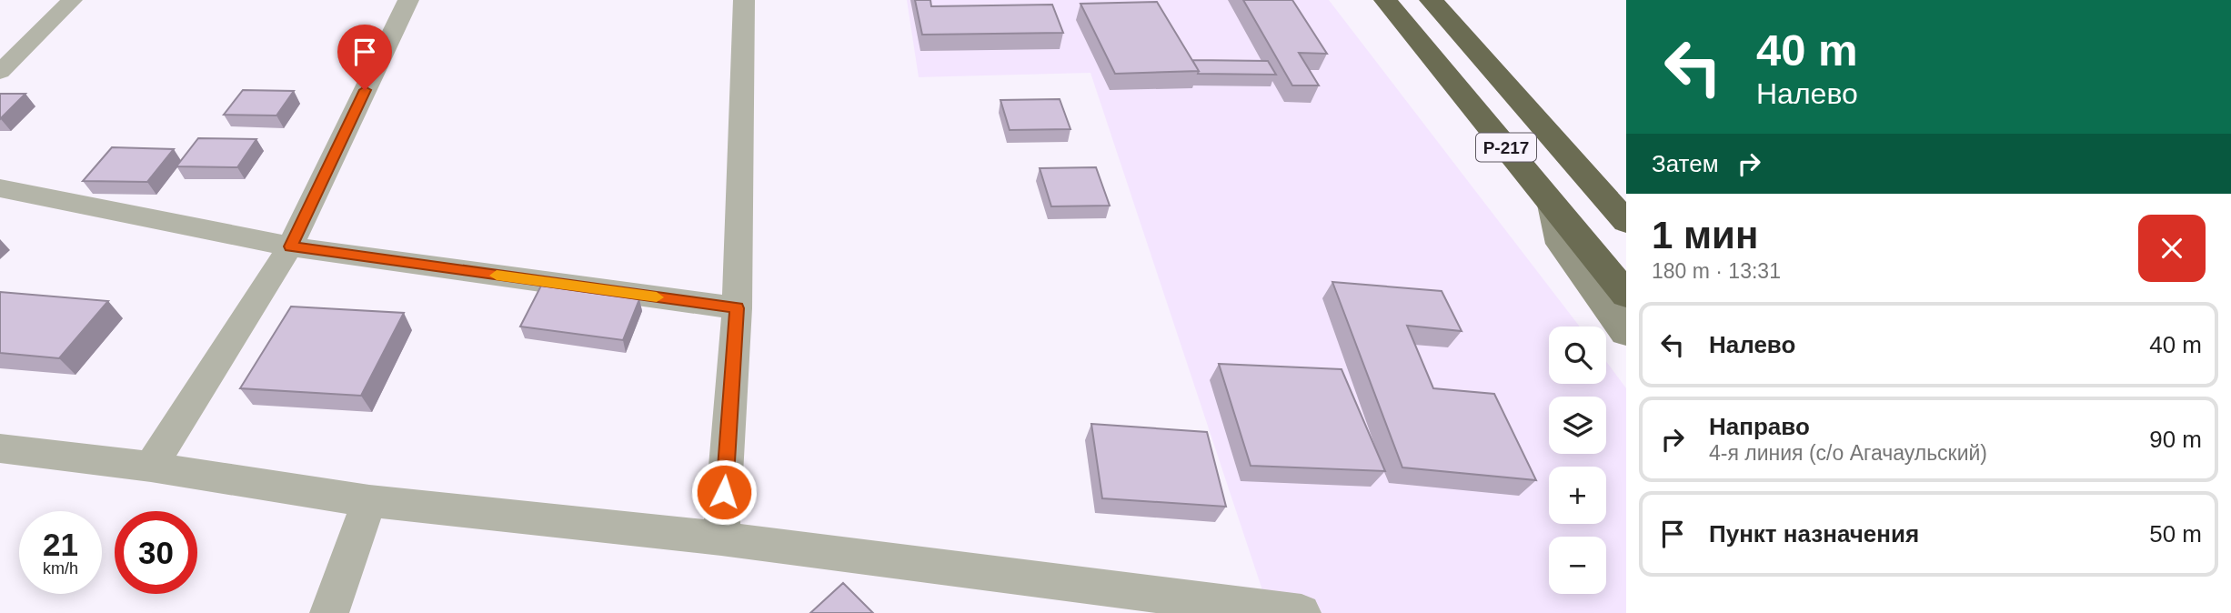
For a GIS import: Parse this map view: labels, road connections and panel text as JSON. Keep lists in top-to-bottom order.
{
  "streets": {
    "highway": ["Р-217"]
  },
  "page": {
    "turn": ["40 m", "Налево"],
    "then": "Затем",
    "heading": ["1 мин", "180 m · 13:31"],
    "list": [
      {
        "name": "Налево",
        "value": "40 m"
      },
      {
        "name": "Направо",
        "note": "4-я линия (с/о Агачаульский)",
        "value": "90 m"
      },
      {
        "name": "Пункт назначения",
        "value": "50 m"
      }
    ],
    "map_buttons": ["+", "−"],
    "speed": "21 km/h",
    "limit": "30"
  }
}
